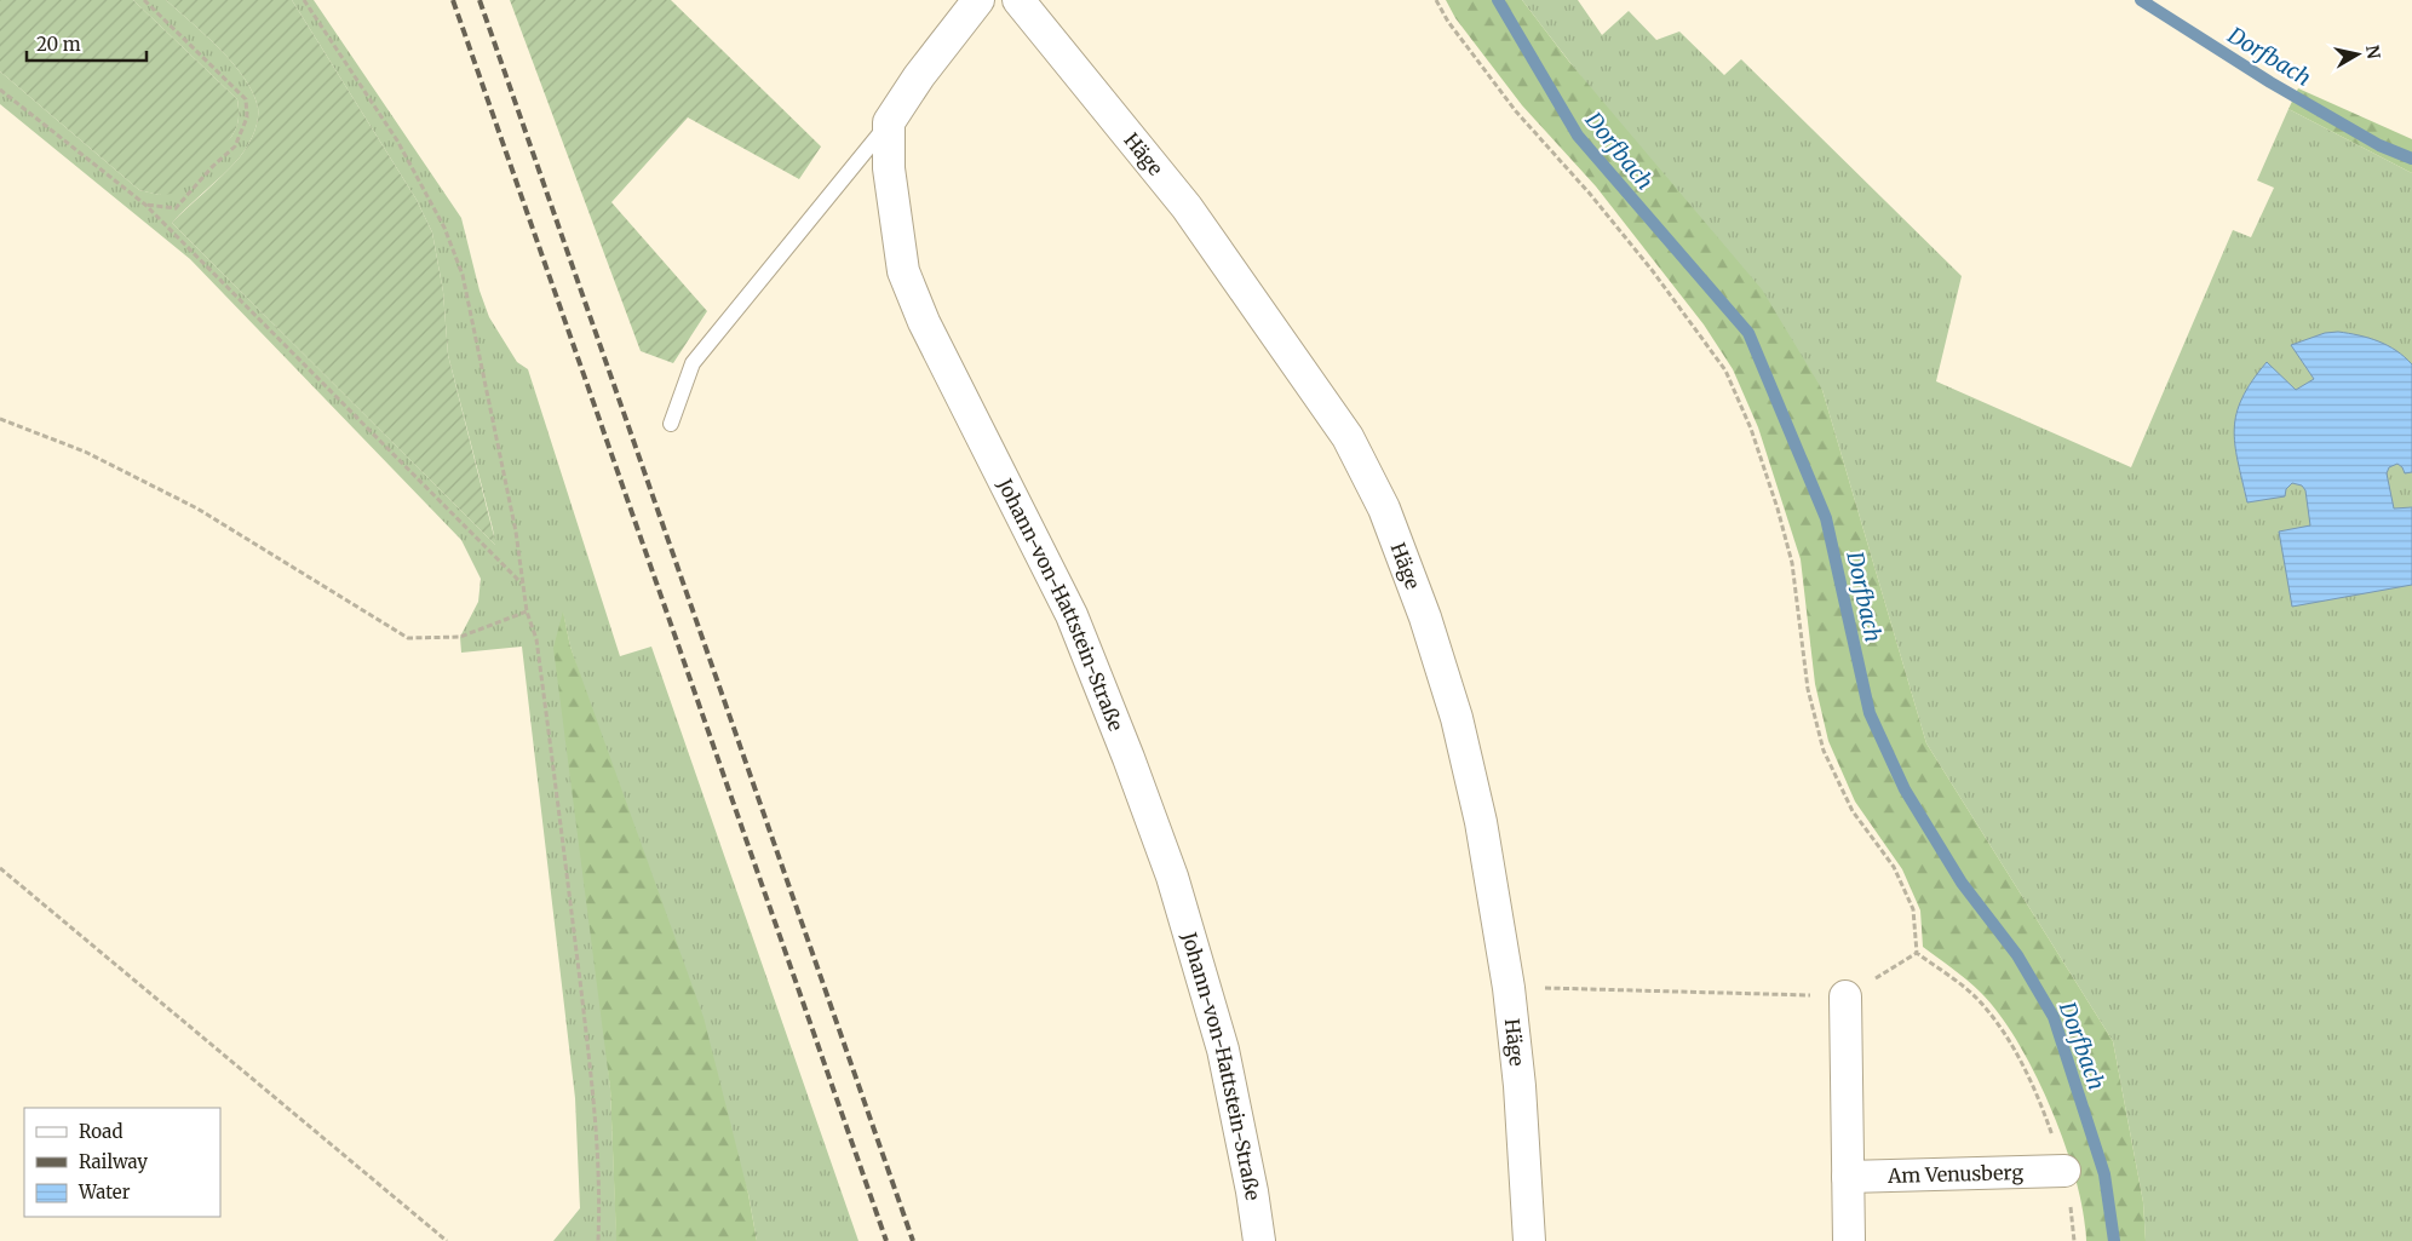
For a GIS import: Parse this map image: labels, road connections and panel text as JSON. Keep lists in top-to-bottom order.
{
  "streets": {
    "street": ["Häge", "Johann-von-Hattstein-Straße", "Am Venusberg"]
  },
  "water": ["Dorfbach"],
  "legend": ["Road", "Railway", "Water"],
  "scale_bar": "20 m",
  "north": "right"
}
